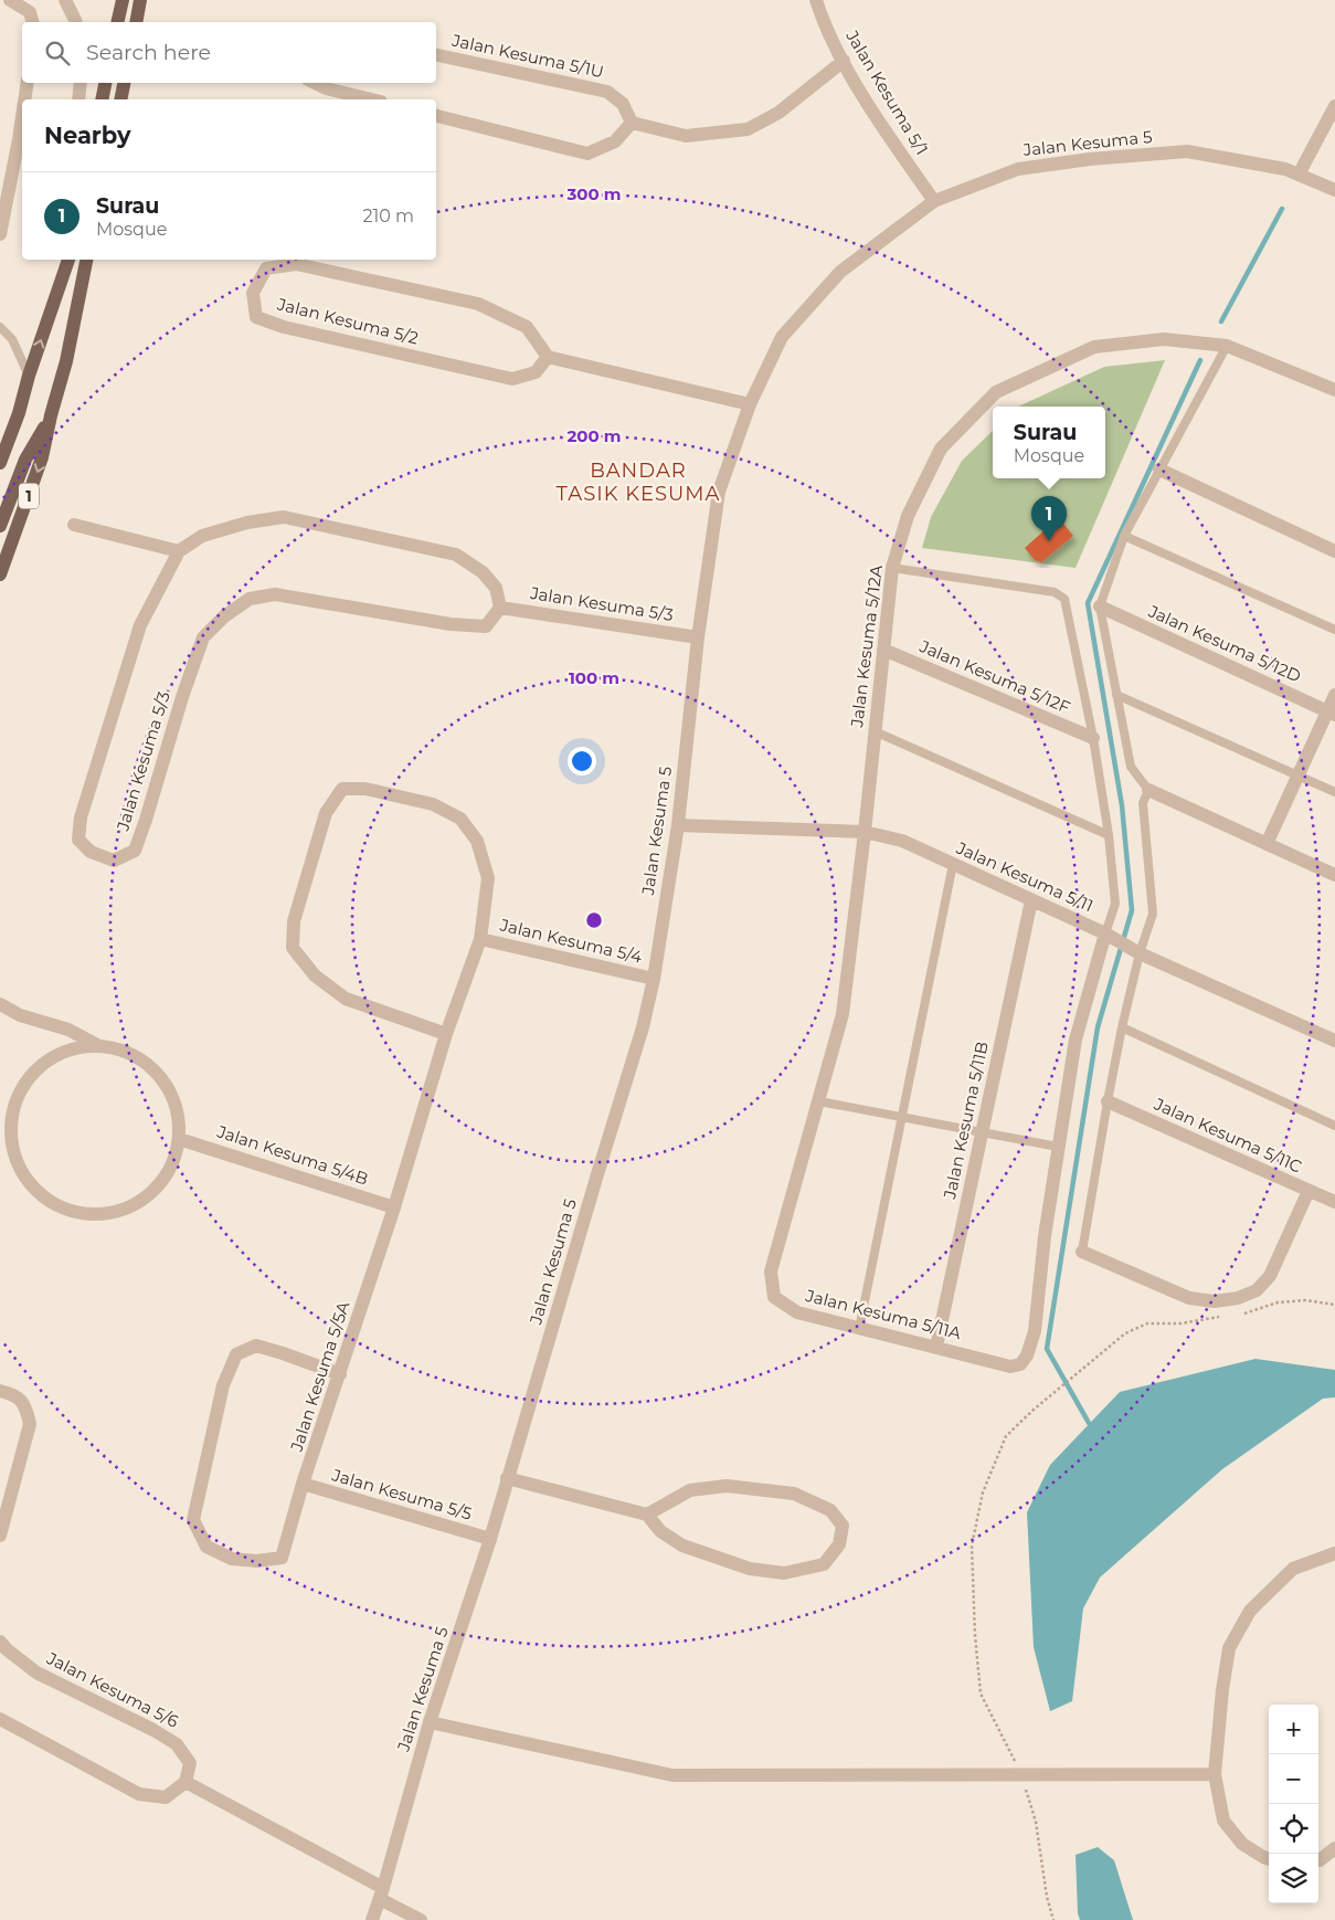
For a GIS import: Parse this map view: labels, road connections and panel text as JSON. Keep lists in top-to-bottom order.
{
  "streets": {
    "main road": ["1"],
    "street": [
      "Jalan Kesuma 5/1U",
      "Jalan Kesuma 5/1",
      "Jalan Kesuma 5",
      "Jalan Kesuma 5/2",
      "Jalan Kesuma 5/3",
      "Jalan Kesuma 5/12D",
      "Jalan Kesuma 5/12A",
      "Jalan Kesuma 5/12F",
      "Jalan Kesuma 5/11",
      "Jalan Kesuma 5/4",
      "Jalan Kesuma 5/11B",
      "Jalan Kesuma 5/11C",
      "Jalan Kesuma 5/4B",
      "Jalan Kesuma 5/11A",
      "Jalan Kesuma 5/5A",
      "Jalan Kesuma 5/5",
      "Jalan Kesuma 5/6"
    ]
  },
  "crossings": [
    ["Jalan Kesuma 5/1", "Jalan Kesuma 5"],
    ["Jalan Kesuma 5", "Jalan Kesuma 5/3"],
    ["Jalan Kesuma 5", "Jalan Kesuma 5/11"],
    ["Jalan Kesuma 5", "Jalan Kesuma 5/4"],
    ["Jalan Kesuma 5", "Jalan Kesuma 5/5"],
    ["Jalan Kesuma 5/12A", "Jalan Kesuma 5/12F"],
    ["Jalan Kesuma 5/12A", "Jalan Kesuma 5/11"],
    ["Jalan Kesuma 5/12A", "Jalan Kesuma 5/11A"],
    ["Jalan Kesuma 5/11", "Jalan Kesuma 5/11B"],
    ["Jalan Kesuma 5/11", "Jalan Kesuma 5/11A"],
    ["Jalan Kesuma 5/4", "Jalan Kesuma 5/5A"],
    ["Jalan Kesuma 5/11B", "Jalan Kesuma 5/11A"],
    ["Jalan Kesuma 5/4B", "Jalan Kesuma 5/5A"],
    ["Jalan Kesuma 5/5A", "Jalan Kesuma 5/5"]
  ],
  "districts": ["BANDAR TASIK KESUMA"],
  "page": {
    "search": "Search here",
    "heading": "Nearby",
    "list": [
      {
        "mark": "1",
        "name": "Surau",
        "note": "Mosque",
        "value": "210 m"
      }
    ],
    "popup": ["Surau", "Mosque"],
    "pins": "1",
    "map_buttons": ["+", "−"]
  },
  "rings": ["300 m", "200 m", "100 m"]
}
